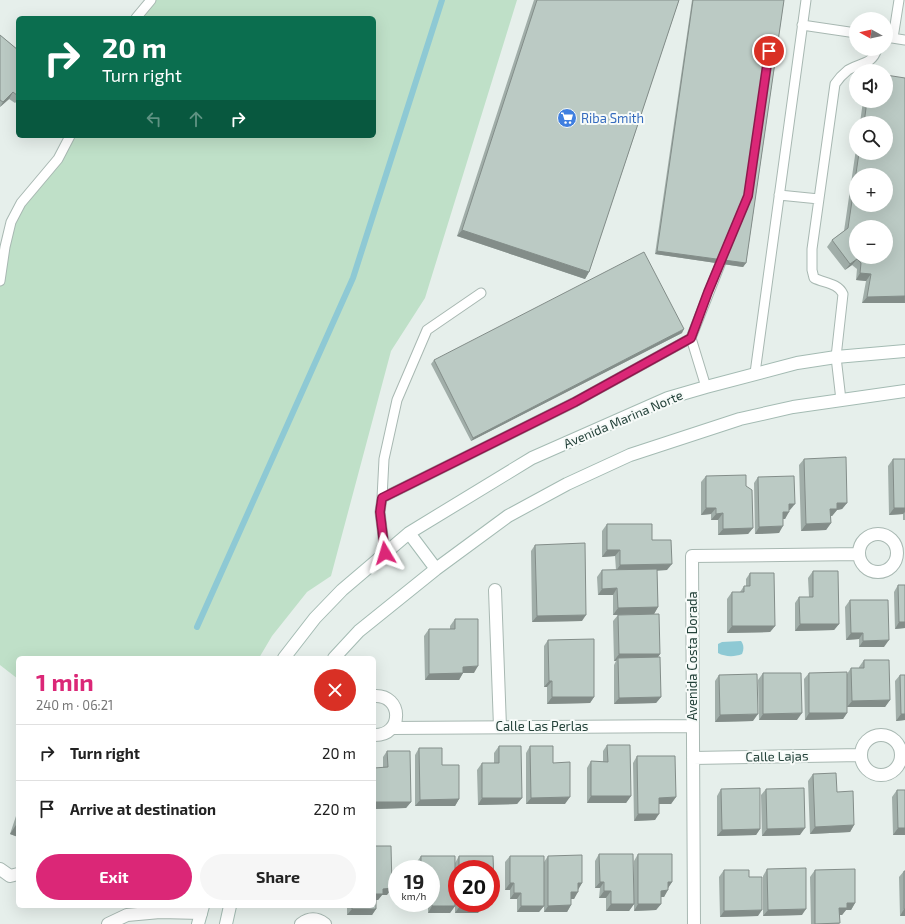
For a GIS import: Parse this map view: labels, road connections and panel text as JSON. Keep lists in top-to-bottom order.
{
  "streets": {
    "main road": [
      "Avenida Marina Norte",
      "Avenida Costa Dorada",
      "Calle Las Perlas",
      "Calle Lajas"
    ]
  },
  "crossings": [
    ["Avenida Costa Dorada", "Calle Las Perlas"],
    ["Avenida Costa Dorada", "Calle Lajas"]
  ],
  "places": {
    "supermarket": ["Riba Smith"]
  },
  "north": "left",
  "page": {
    "map_buttons": ["+", "−"],
    "turn": ["20 m", "Turn right"],
    "heading": ["1 min", "240 m · 06:21"],
    "list": [
      {
        "name": "Turn right",
        "value": "20 m"
      },
      {
        "name": "Arrive at destination",
        "value": "220 m"
      }
    ],
    "buttons": ["Exit", "Share"],
    "speed": "19 km/h",
    "limit": "20"
  }
}
